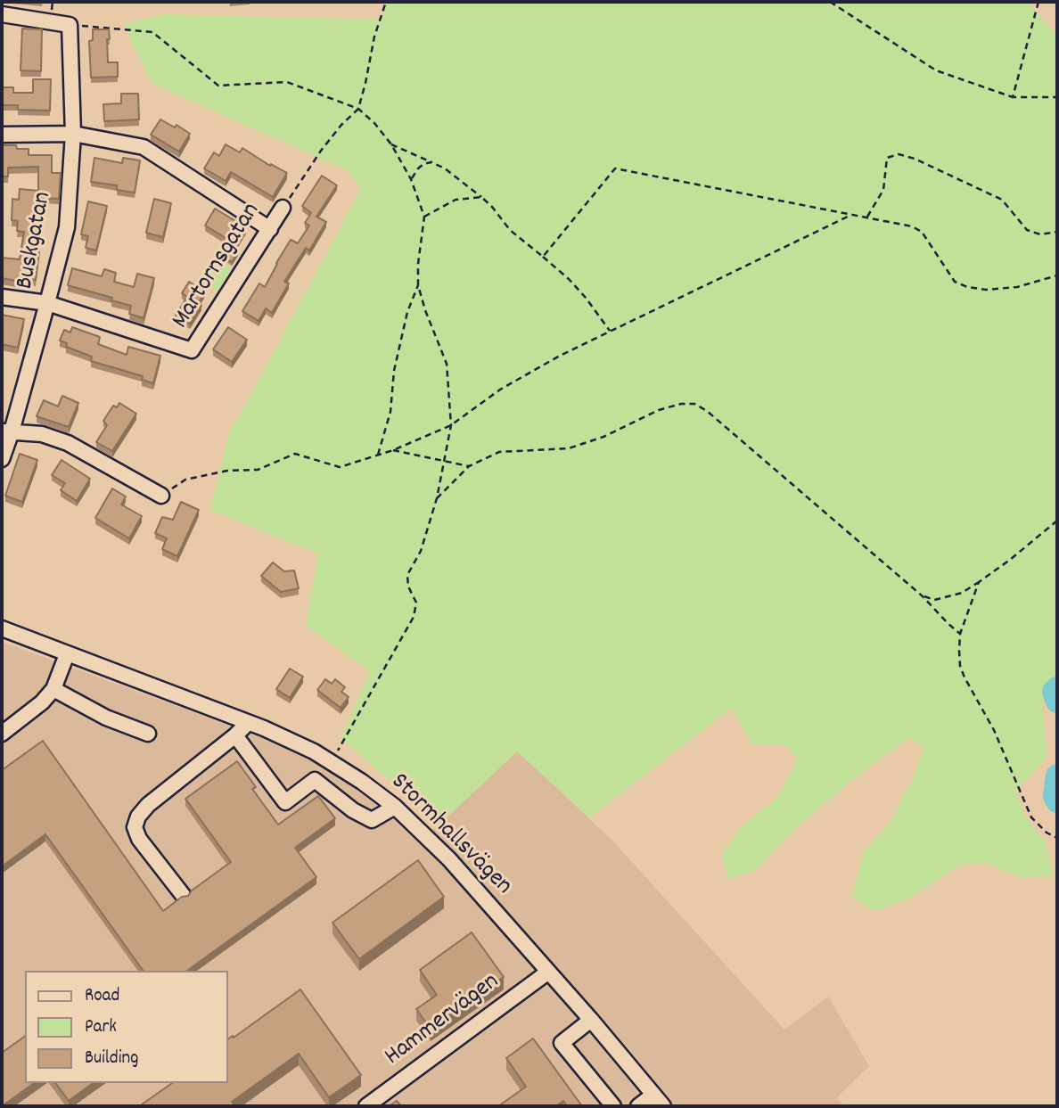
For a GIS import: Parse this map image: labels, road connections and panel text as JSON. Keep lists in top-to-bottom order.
{
  "streets": {
    "street": [
      "Buskgatan",
      "Martornsgatan",
      "Stormhallsvägen",
      "Hammervägen"
    ]
  },
  "crossings": [
    ["Buskgatan", "Martornsgatan"],
    ["Stormhallsvägen", "Hammervägen"]
  ],
  "legend": ["Road", "Park", "Building"]
}
